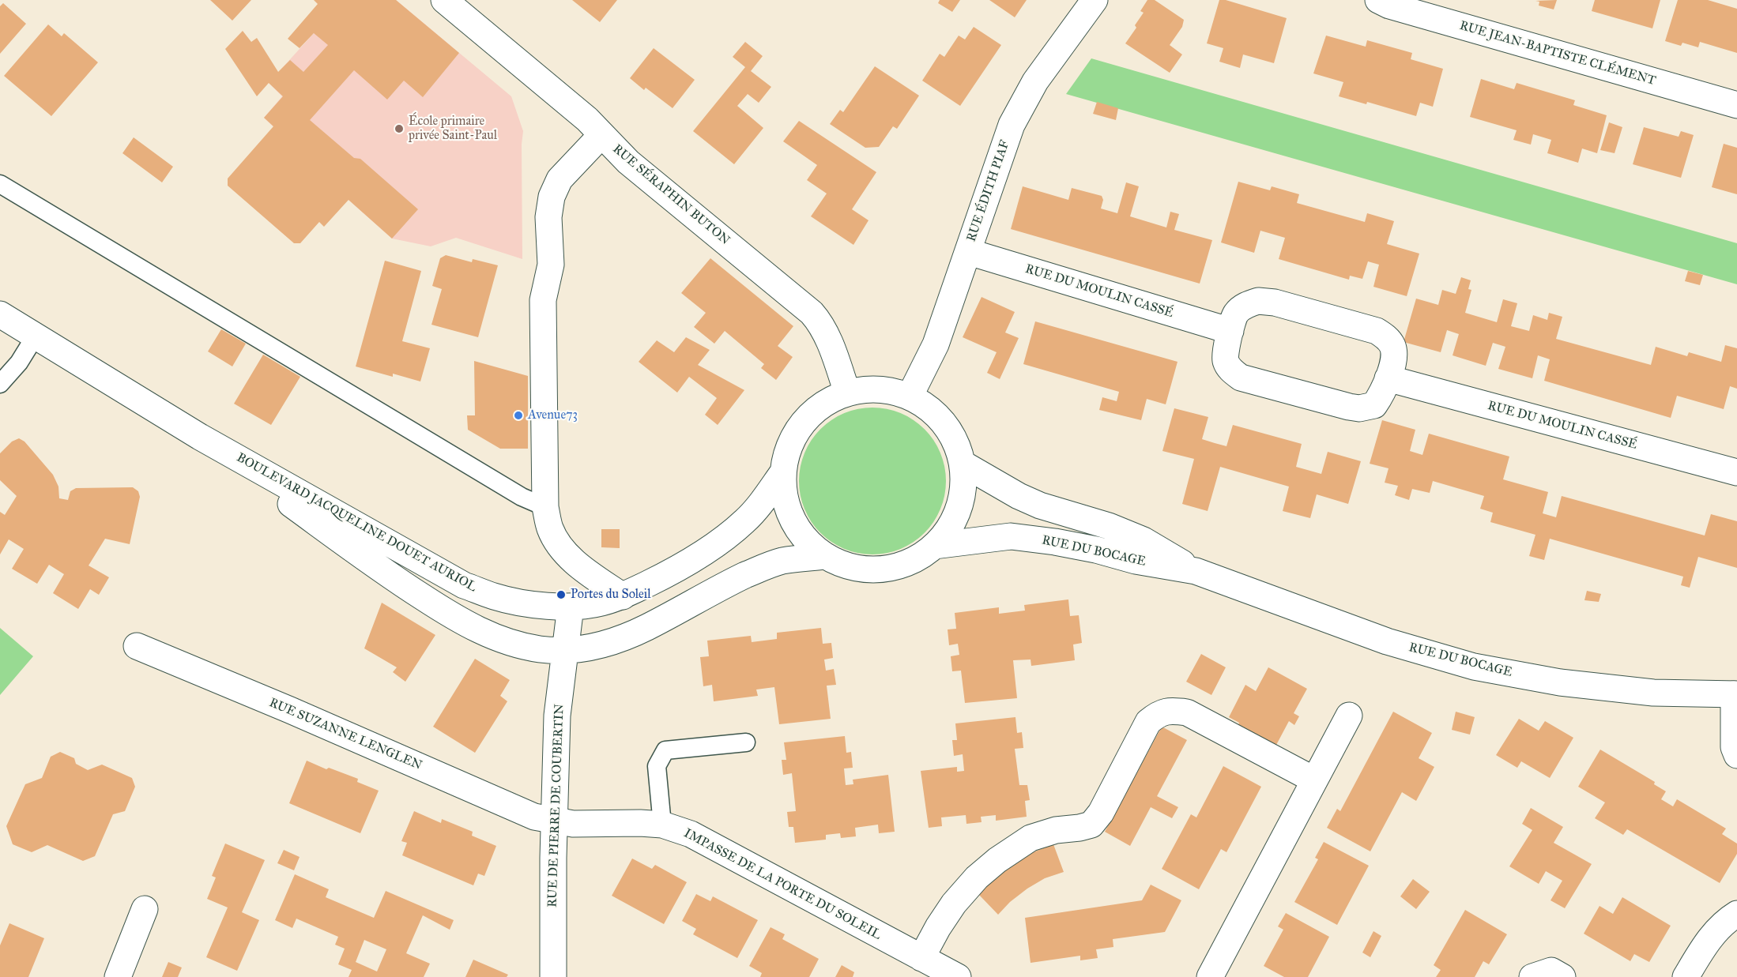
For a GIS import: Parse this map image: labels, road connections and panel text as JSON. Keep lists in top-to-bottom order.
{
  "streets": {
    "street": [
      "RUE JEAN-BAPTISTE CLÉMENT",
      "RUE ÉDITH PIAF",
      "RUE SÉRAPHIN BUTON",
      "RUE DU MOULIN CASSÉ",
      "BOULEVARD JACQUELINE DOUET AURIOL",
      "RUE DU BOCAGE",
      "RUE SUZANNE LENGLEN",
      "RUE DE PIERRE DE COUBERTIN",
      "IMPASSE DE LA PORTE DU SOLEIL"
    ]
  },
  "crossings": [
    ["RUE ÉDITH PIAF", "RUE DU MOULIN CASSÉ"],
    ["BOULEVARD JACQUELINE DOUET AURIOL", "RUE DE PIERRE DE COUBERTIN"],
    ["RUE SUZANNE LENGLEN", "RUE DE PIERRE DE COUBERTIN"],
    ["RUE SUZANNE LENGLEN", "IMPASSE DE LA PORTE DU SOLEIL"],
    ["RUE DE PIERRE DE COUBERTIN", "IMPASSE DE LA PORTE DU SOLEIL"]
  ],
  "places": ["École primaire privée Saint-Paul", "Avenue73", "Portes du Soleil"]
}
